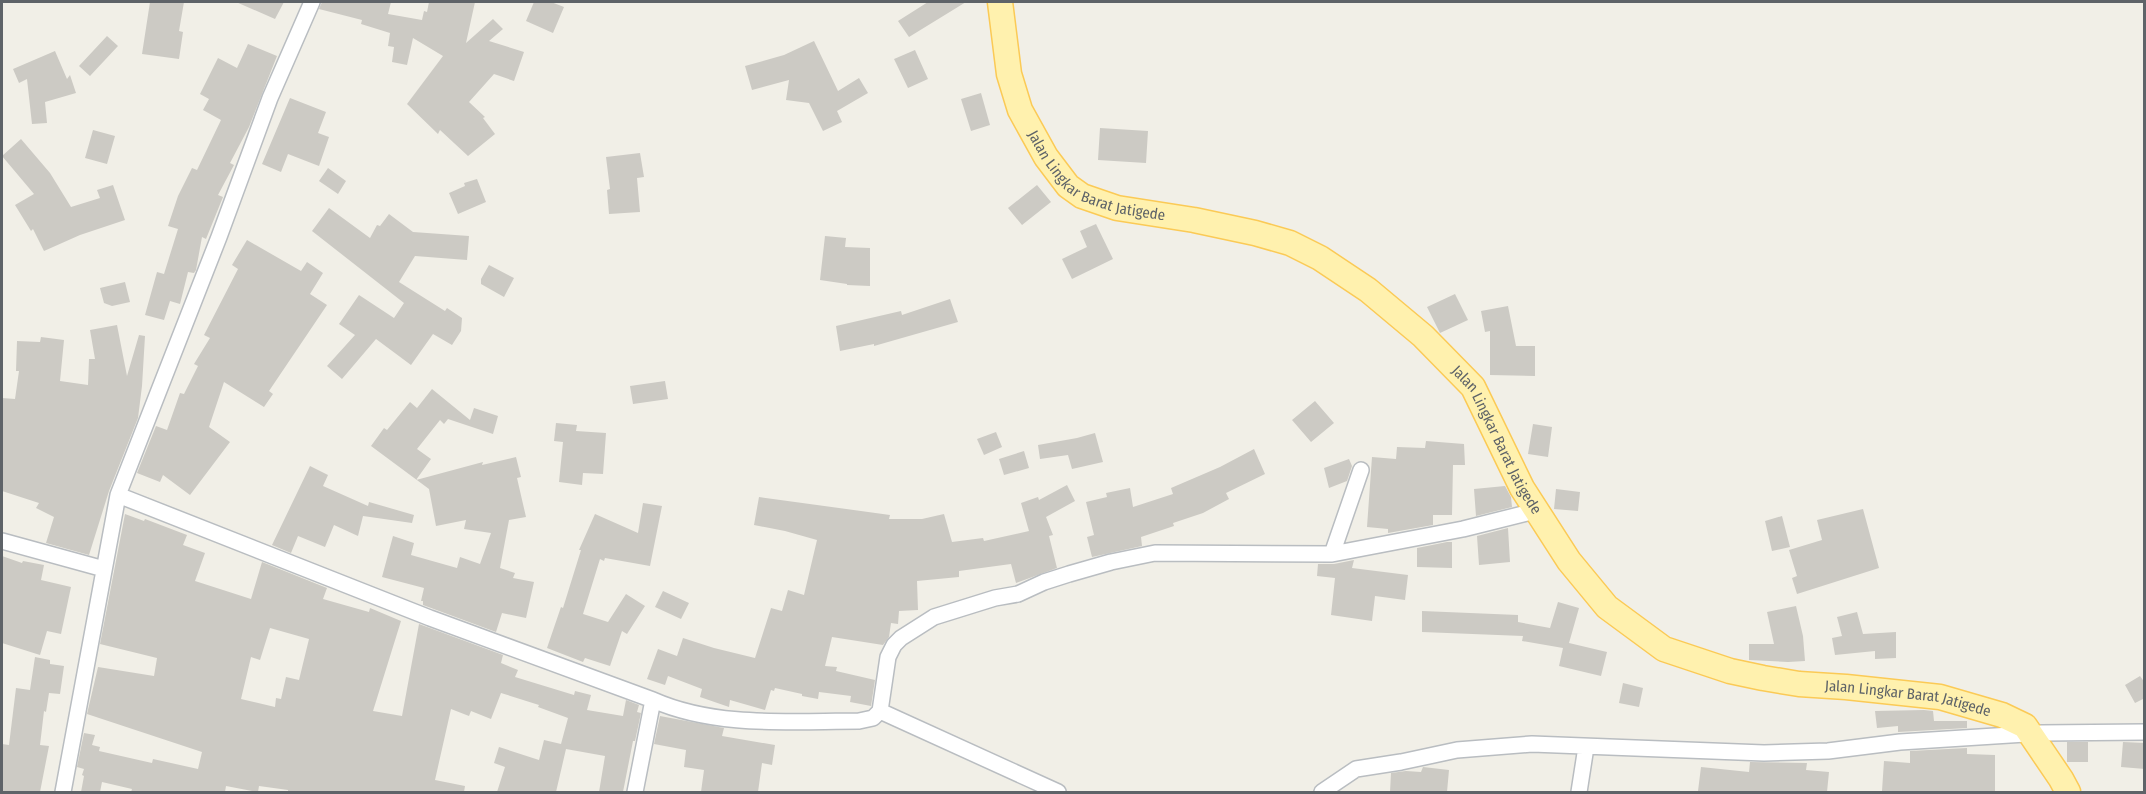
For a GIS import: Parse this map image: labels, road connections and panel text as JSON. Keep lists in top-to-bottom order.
{
  "streets": {
    "main road": ["Jalan Lingkar Barat Jatigede"]
  }
}
